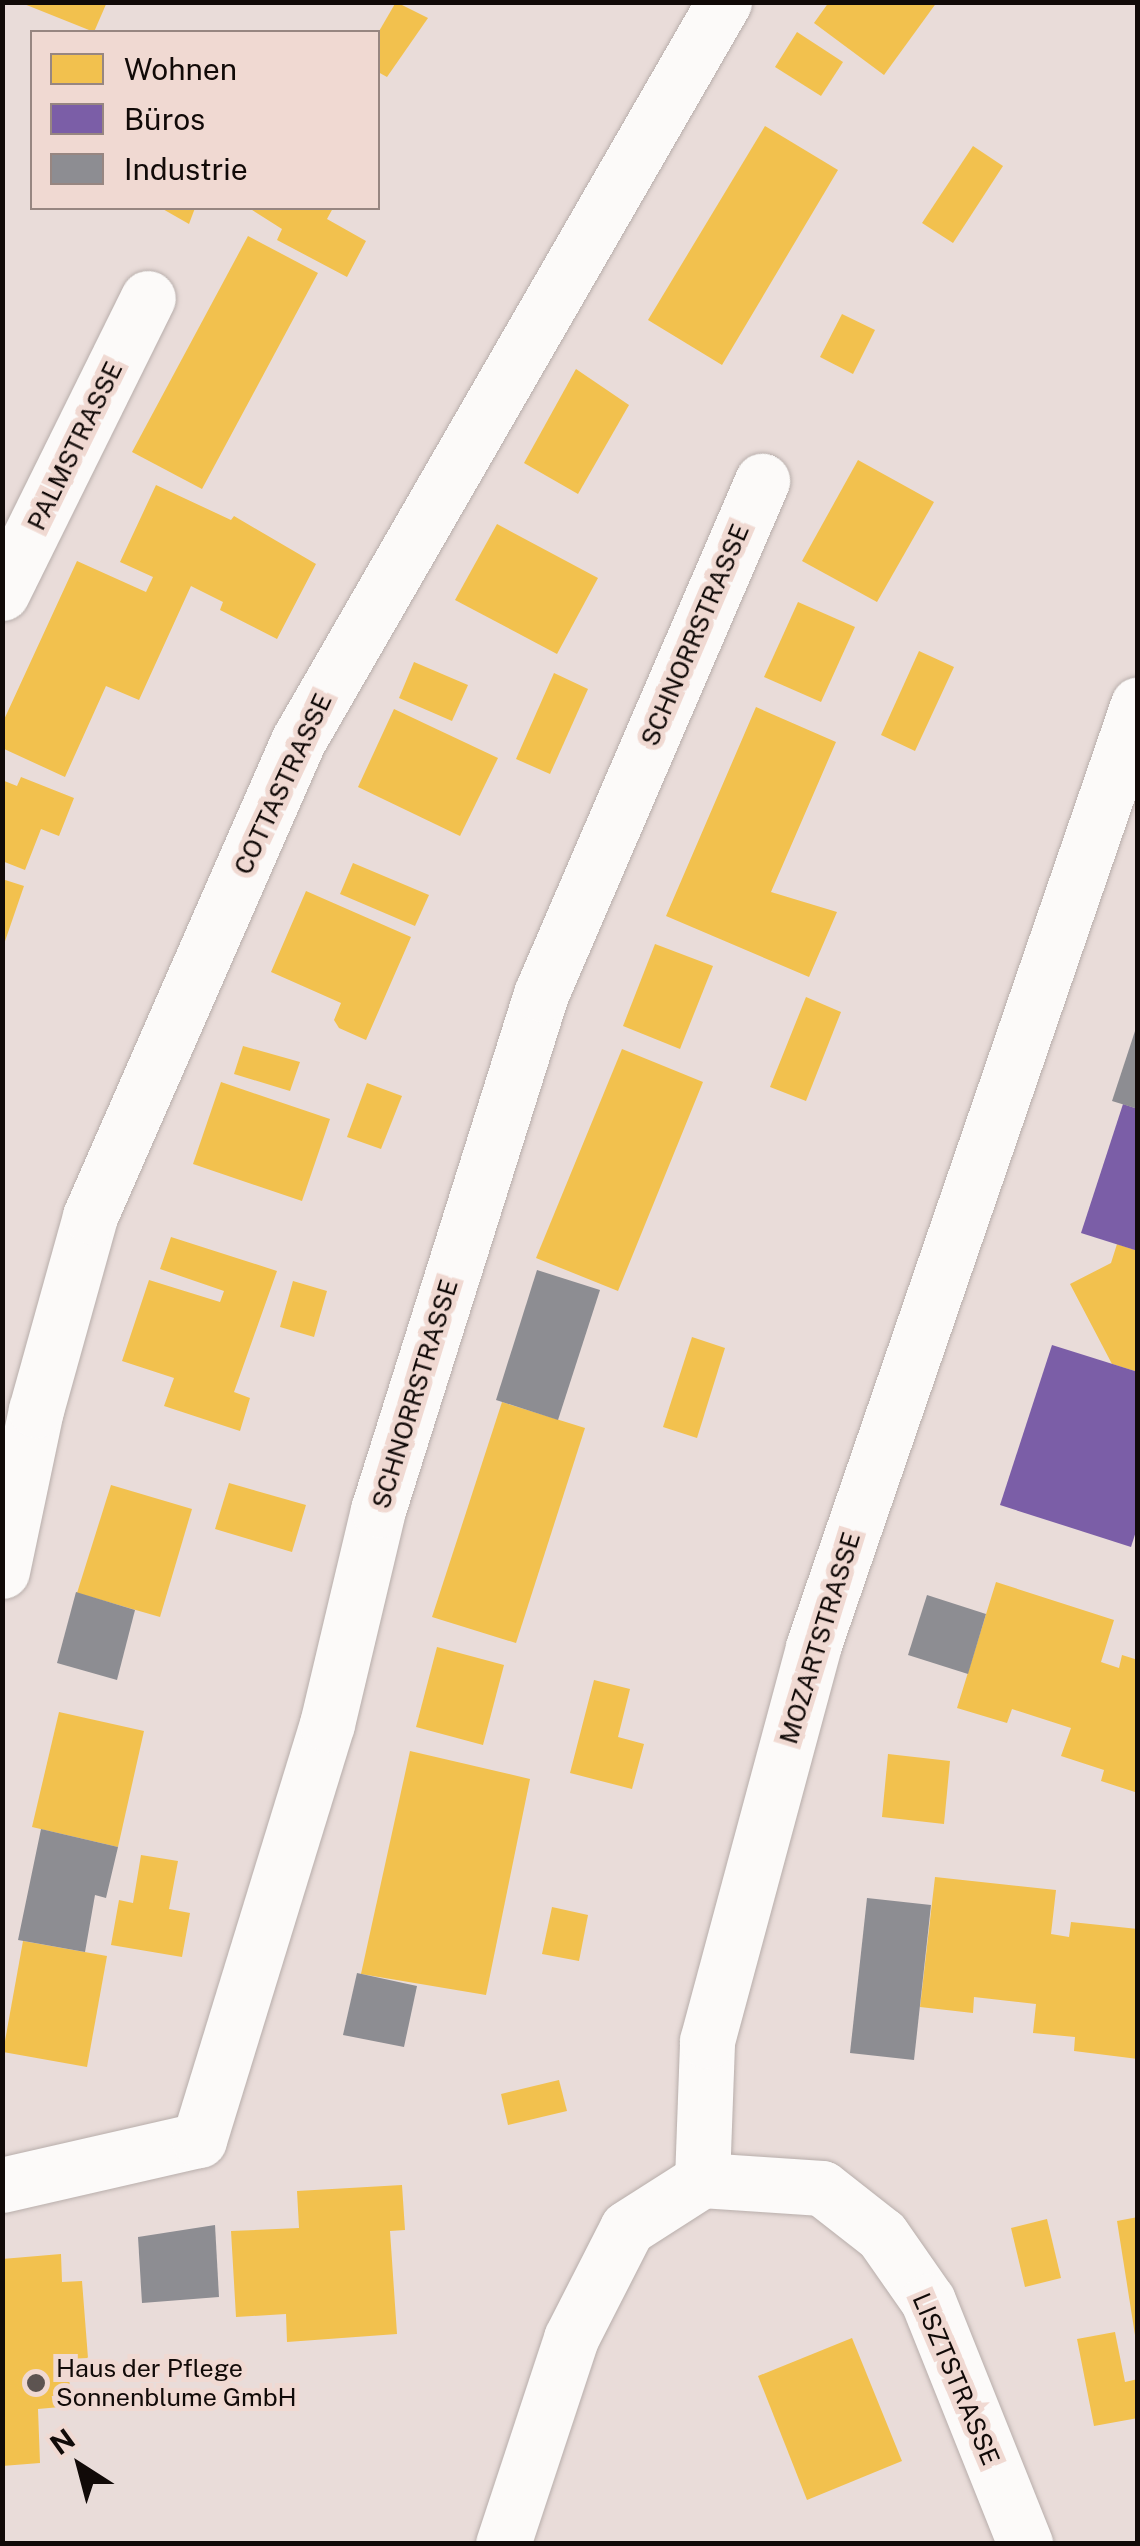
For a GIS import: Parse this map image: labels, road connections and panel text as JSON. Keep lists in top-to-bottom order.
{
  "streets": {
    "street": [
      "PALMSTRASSE",
      "SCHNORRSTRASSE",
      "COTTASTRASSE",
      "MOZARTSTRASSE",
      "LISZTSTRASSE"
    ]
  },
  "crossings": [
    ["MOZARTSTRASSE", "LISZTSTRASSE"]
  ],
  "places": ["Haus der Pflege Sonnenblume GmbH"],
  "legend": ["Wohnen", "Büros", "Industrie"],
  "north": "top left"
}
